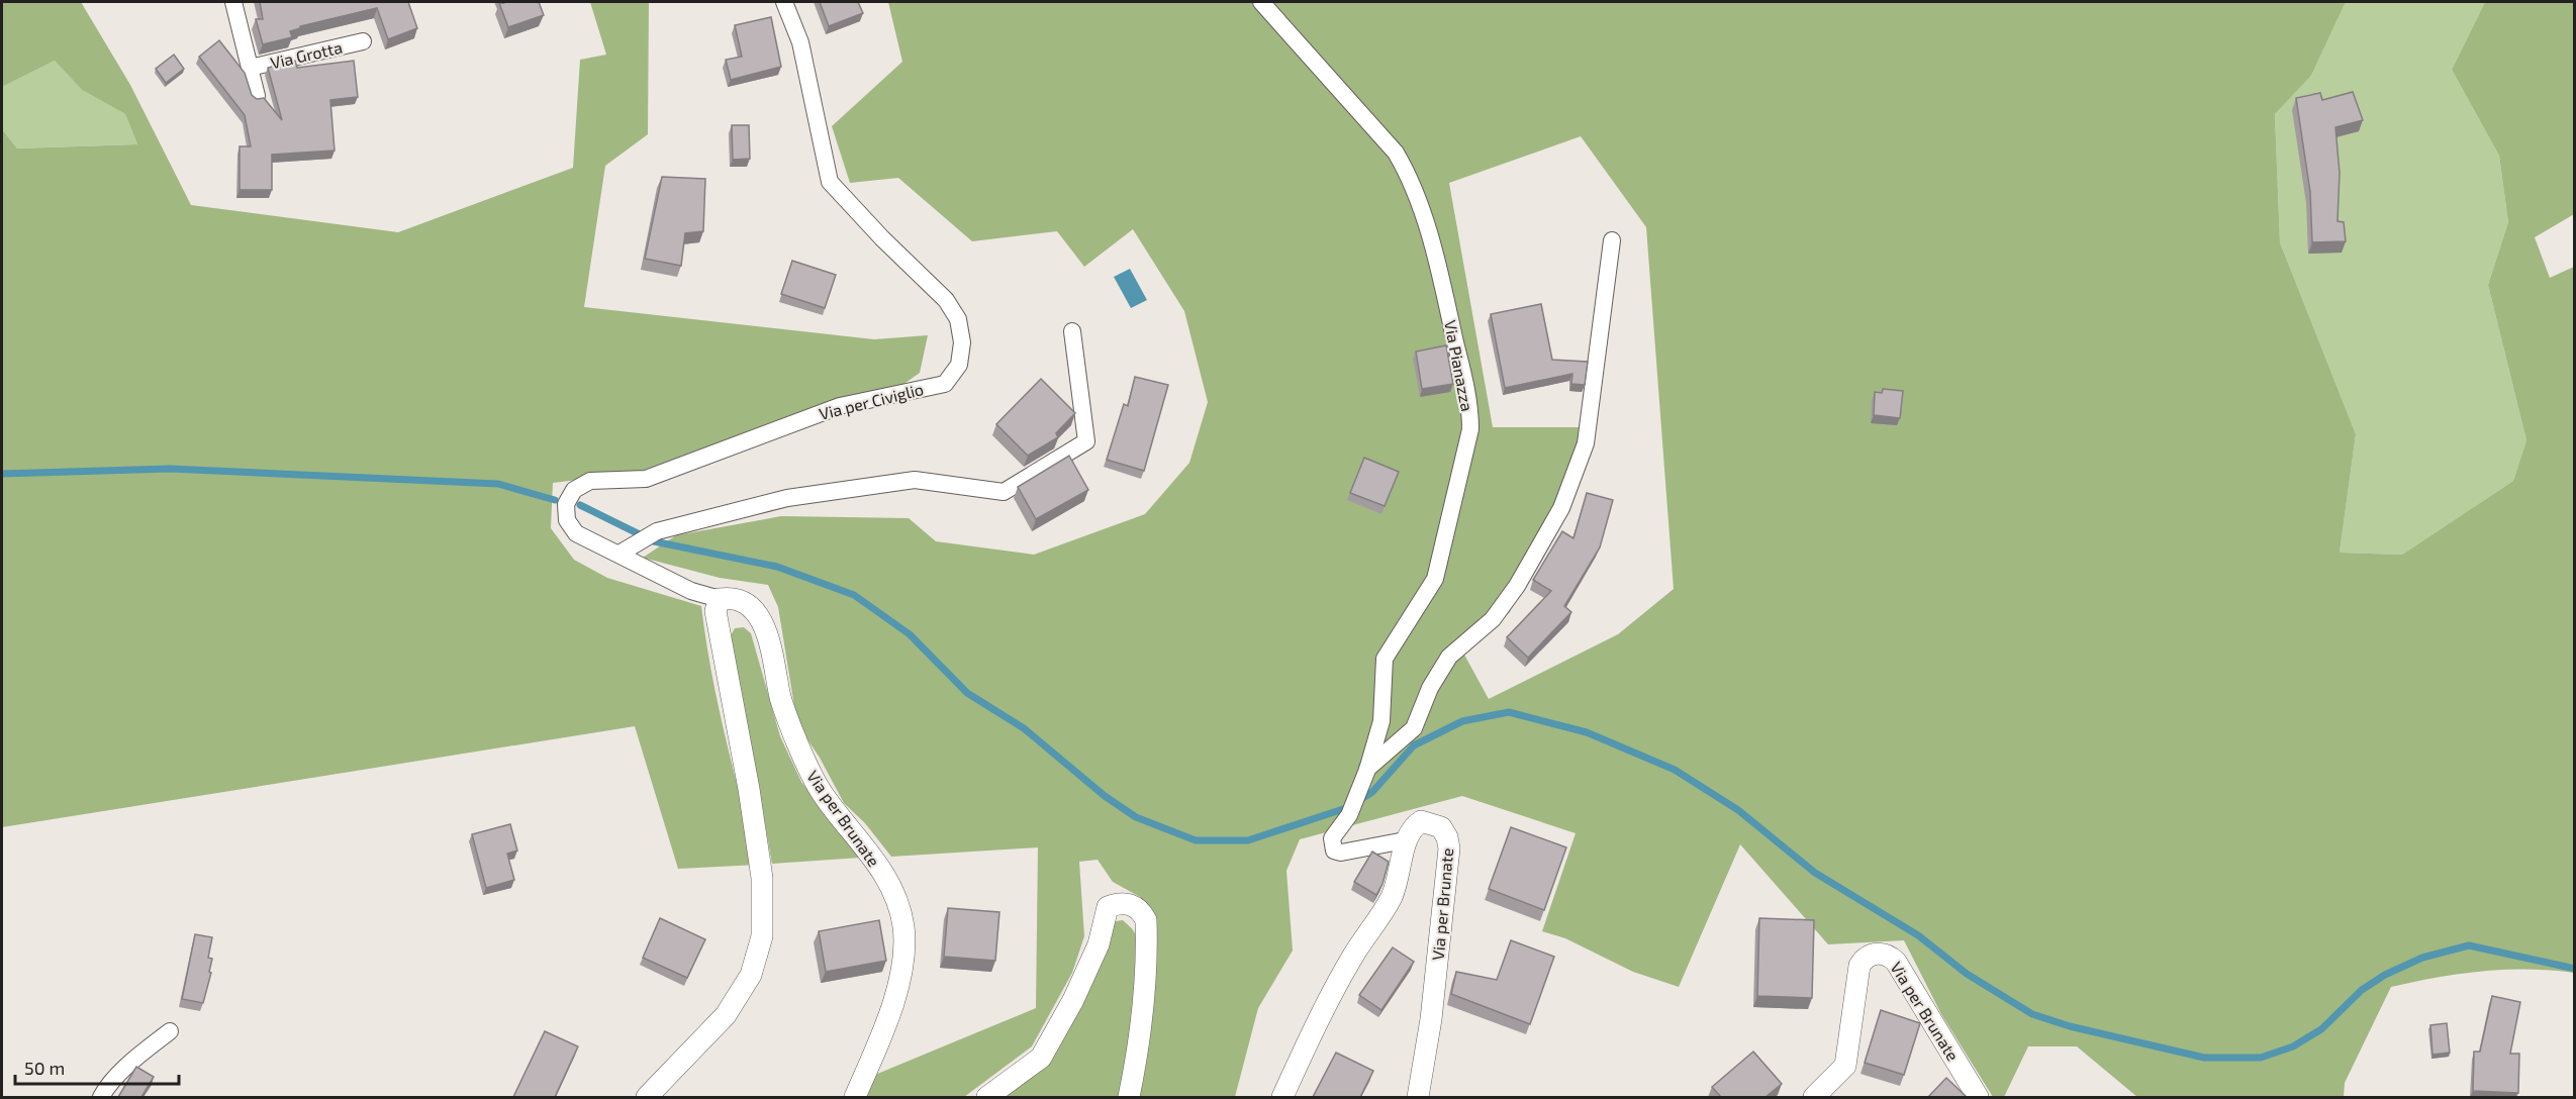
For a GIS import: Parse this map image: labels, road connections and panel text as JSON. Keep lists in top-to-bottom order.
{
  "streets": {
    "street": [
      "Via Grotta",
      "Via Pianazza",
      "Via per Civiglio",
      "Via per Brunate"
    ]
  },
  "crossings": [
    ["Via Pianazza", "Via per Brunate"],
    ["Via per Civiglio", "Via per Brunate"]
  ],
  "scale_bar": "50 m"
}
